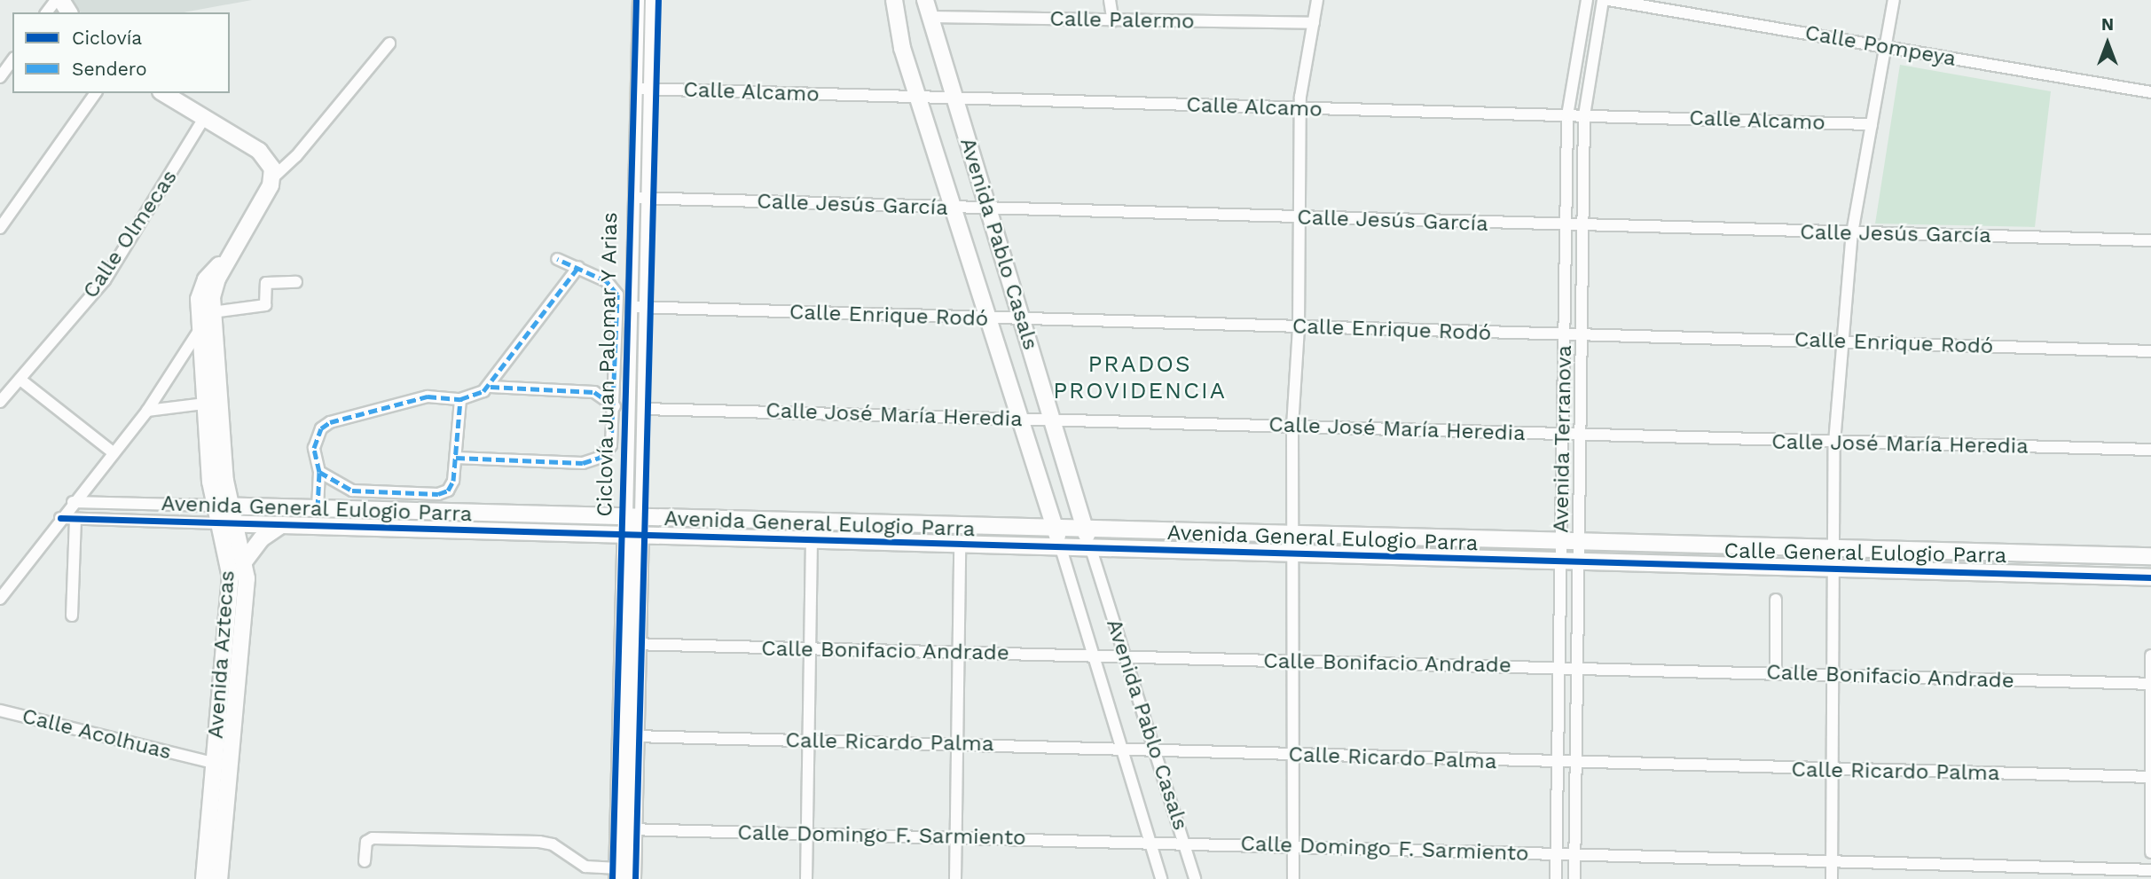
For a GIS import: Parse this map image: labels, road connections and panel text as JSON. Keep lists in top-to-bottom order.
{
  "streets": {
    "street": [
      "Calle Palermo",
      "Calle Pompeya",
      "Calle Alcamo",
      "Calle Jesús García",
      "Calle Olmecas",
      "Avenida Pablo Casals",
      "Calle Enrique Rodó",
      "Calle José María Heredia",
      "Avenida Terranova",
      "Avenida General Eulogio Parra",
      "Calle General Eulogio Parra",
      "Calle Bonifacio Andrade",
      "Avenida Aztecas",
      "Calle Acolhuas",
      "Calle Ricardo Palma",
      "Calle Domingo F. Sarmiento"
    ],
    "cycle path": ["Ciclovía Juan Palomar Y Arias"]
  },
  "crossings": [
    ["Calle Palermo", "Avenida Pablo Casals"],
    ["Calle Alcamo", "Avenida Pablo Casals"],
    ["Calle Alcamo", "Avenida Terranova"],
    ["Calle Jesús García", "Avenida Pablo Casals"],
    ["Calle Jesús García", "Avenida Terranova"],
    ["Avenida Pablo Casals", "Calle Enrique Rodó"],
    ["Avenida Pablo Casals", "Calle José María Heredia"],
    ["Avenida Pablo Casals", "Avenida General Eulogio Parra"],
    ["Avenida Pablo Casals", "Calle Bonifacio Andrade"],
    ["Avenida Pablo Casals", "Calle Ricardo Palma"],
    ["Avenida Pablo Casals", "Calle Domingo F. Sarmiento"],
    ["Calle Enrique Rodó", "Avenida Terranova"],
    ["Calle José María Heredia", "Avenida Terranova"],
    ["Avenida Terranova", "Avenida General Eulogio Parra"],
    ["Avenida Terranova", "Calle General Eulogio Parra"],
    ["Avenida Terranova", "Calle Bonifacio Andrade"],
    ["Avenida Terranova", "Calle Ricardo Palma"],
    ["Avenida Terranova", "Calle Domingo F. Sarmiento"],
    ["Avenida General Eulogio Parra", "Calle General Eulogio Parra"],
    ["Avenida General Eulogio Parra", "Avenida Aztecas"],
    ["Avenida Aztecas", "Calle Acolhuas"]
  ],
  "districts": ["PRADOS PROVIDENCIA"],
  "legend": ["Ciclovía", "Sendero"],
  "north": "top"
}
